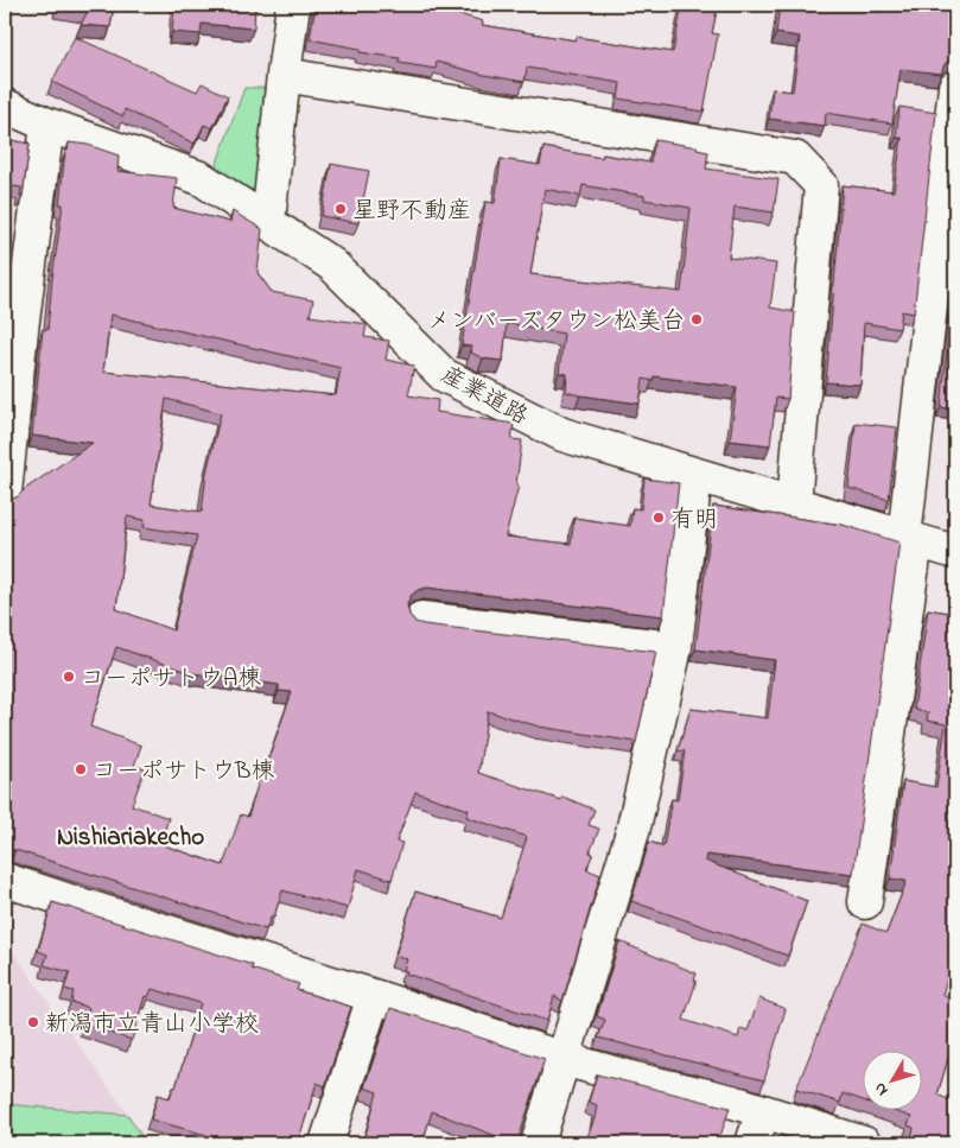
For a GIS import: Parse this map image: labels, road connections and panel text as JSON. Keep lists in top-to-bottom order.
{
  "streets": {
    "street": ["産業道路"]
  },
  "districts": ["Nishiariakecho"],
  "places": [
    "星野不動産",
    "メンバーズタウン松美台",
    "有明",
    "コーポサトウA棟",
    "コーポサトウB棟",
    "新潟市立青山小学校"
  ],
  "north": "bottom left"
}
